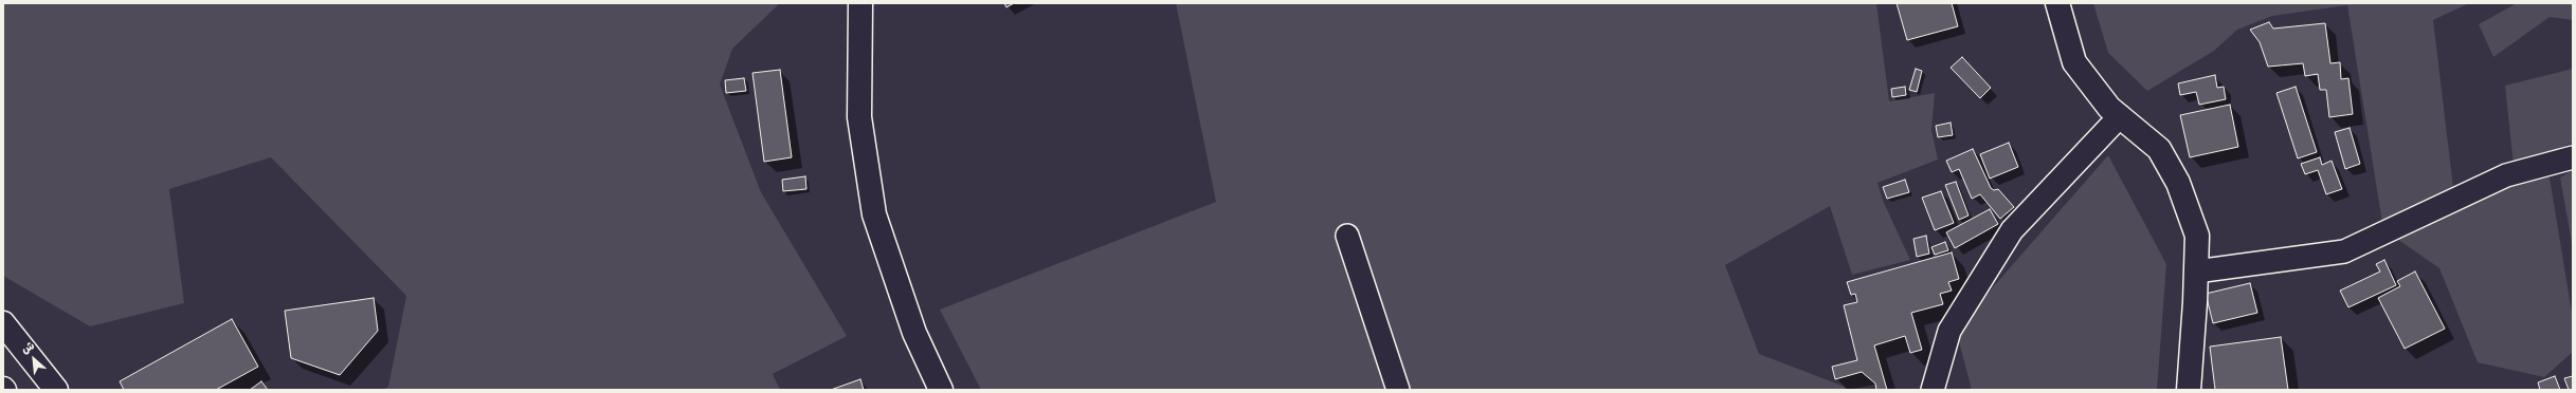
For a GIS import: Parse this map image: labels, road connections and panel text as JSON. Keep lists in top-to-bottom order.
{
  "north": "top left"
}
